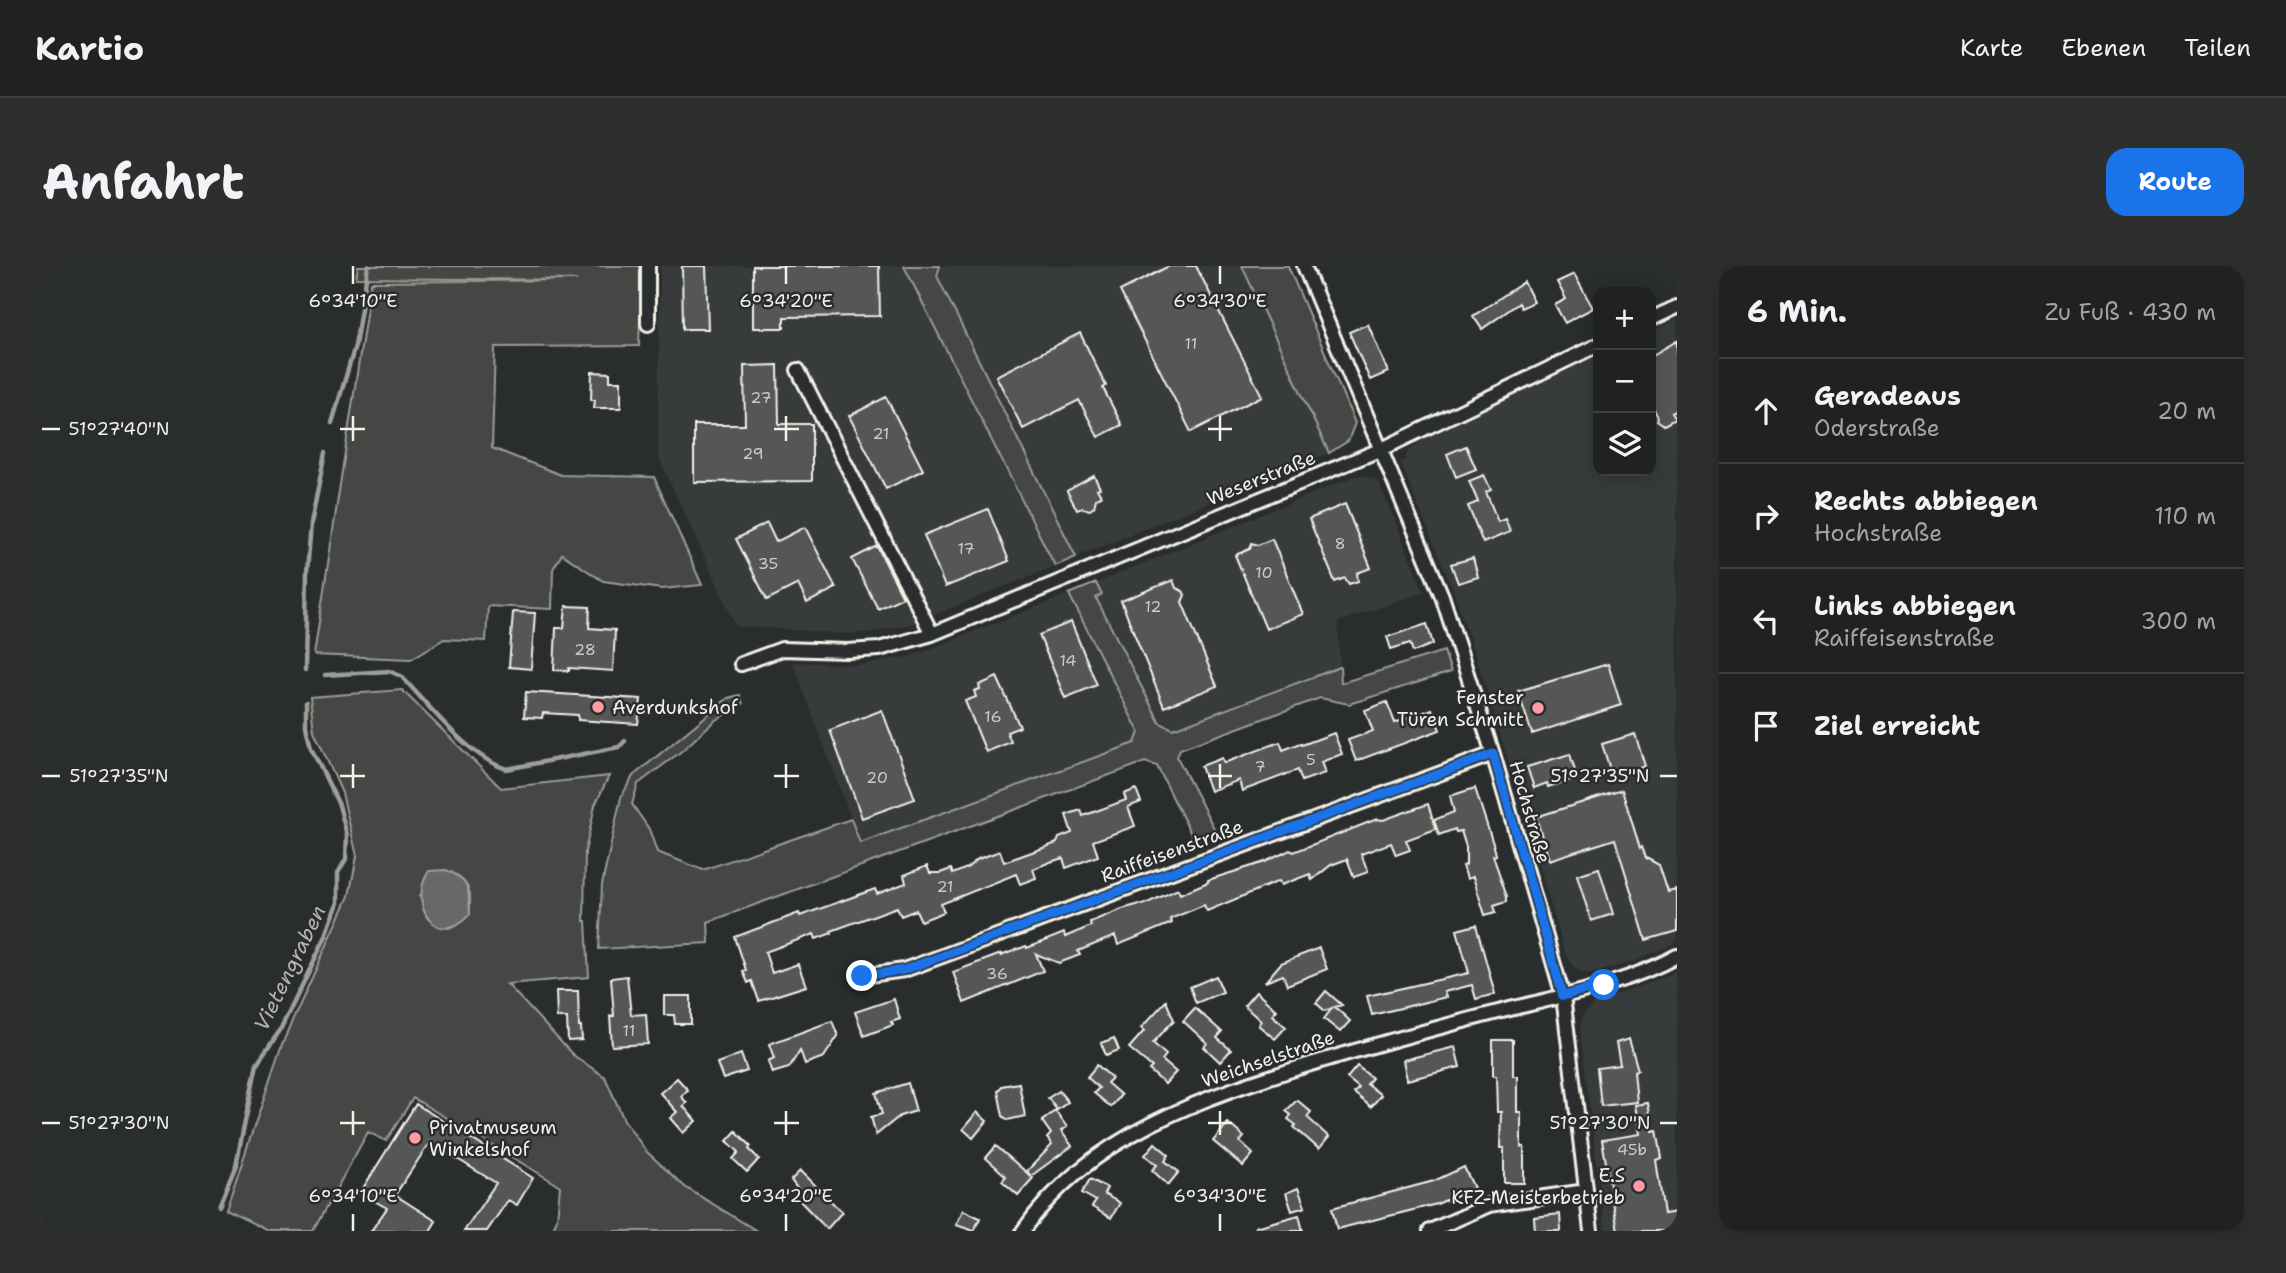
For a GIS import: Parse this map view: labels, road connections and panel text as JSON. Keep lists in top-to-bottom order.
{
  "streets": {
    "street": [
      "Weserstraße",
      "Hochstraße",
      "Raiffeisenstraße",
      "Weichselstraße"
    ]
  },
  "crossings": [
    ["Weserstraße", "Hochstraße"],
    ["Hochstraße", "Raiffeisenstraße"],
    ["Hochstraße", "Weichselstraße"]
  ],
  "water": ["Vietengraben"],
  "places": [
    "Averdunkshof",
    "Fenster Türen Schmitt",
    "Privatmuseum Winkelshof",
    "E.S KFZ-Meisterbetrieb"
  ],
  "house_numbers": [
    "11",
    "27",
    "21",
    "29",
    "8",
    "17",
    "35",
    "10",
    "12",
    "28",
    "14",
    "16",
    "5",
    "7",
    "20",
    "21",
    "36",
    "11",
    "45b"
  ],
  "page": {
    "header": "Kartio",
    "nav": ["Karte", "Ebenen", "Teilen"],
    "buttons": "Route",
    "title": "Anfahrt",
    "heading": ["6 Min.", "Zu Fuß · 430 m"],
    "map_buttons": ["+", "−"],
    "list": [
      ["Geradeaus", "Oderstraße", "20 m"],
      ["Rechts abbiegen", "Hochstraße", "110 m"],
      ["Links abbiegen", "Raiffeisenstraße", "300 m"],
      "Ziel erreicht"
    ]
  },
  "coordinates": [
    "6°34'10\"E",
    "6°34'20\"E",
    "6°34'30\"E",
    "51°27'40\"N",
    "51°27'35\"N",
    "51°27'30\"N"
  ]
}
